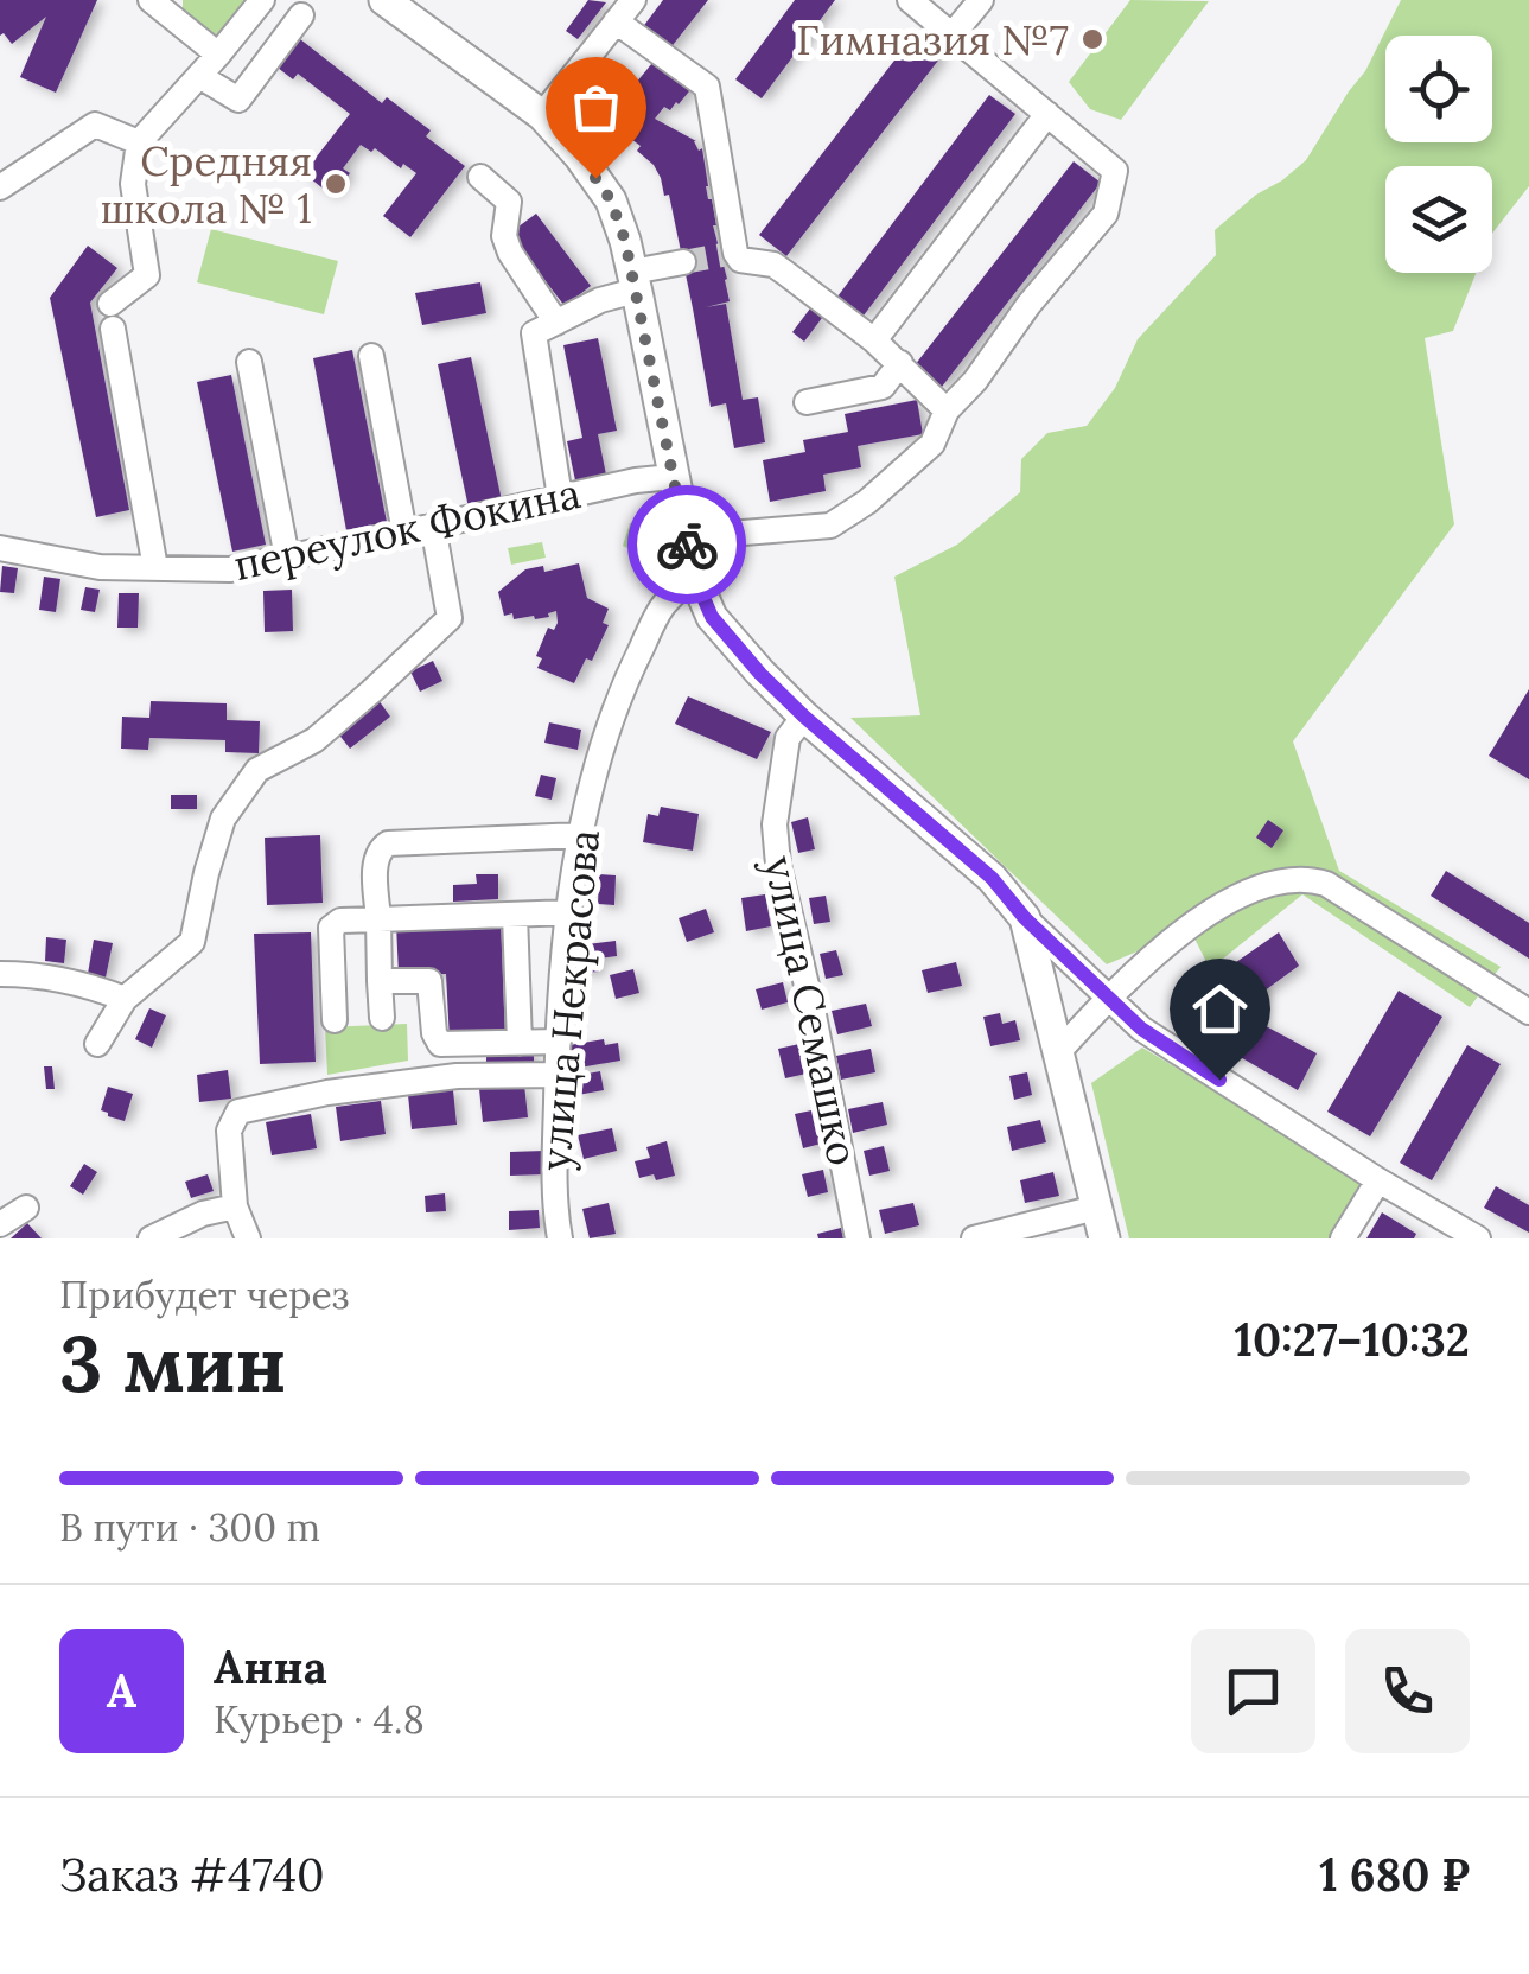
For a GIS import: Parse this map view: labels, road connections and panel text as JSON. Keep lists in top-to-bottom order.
{
  "streets": {
    "street": ["переулок Фокина", "улица Некрасова", "улица Семашко"]
  },
  "places": ["Гимназия №7", "Средняя школа № 1"],
  "page": {
    "heading": ["3 мин", "Прибудет через", "10:27–10:32"],
    "panel": [
      "Анна",
      "Курьер · 4.8",
      "Заказ #4740",
      "1 680 ₽"
    ],
    "bar": "В пути · 300 m",
    "round": "А"
  }
}
